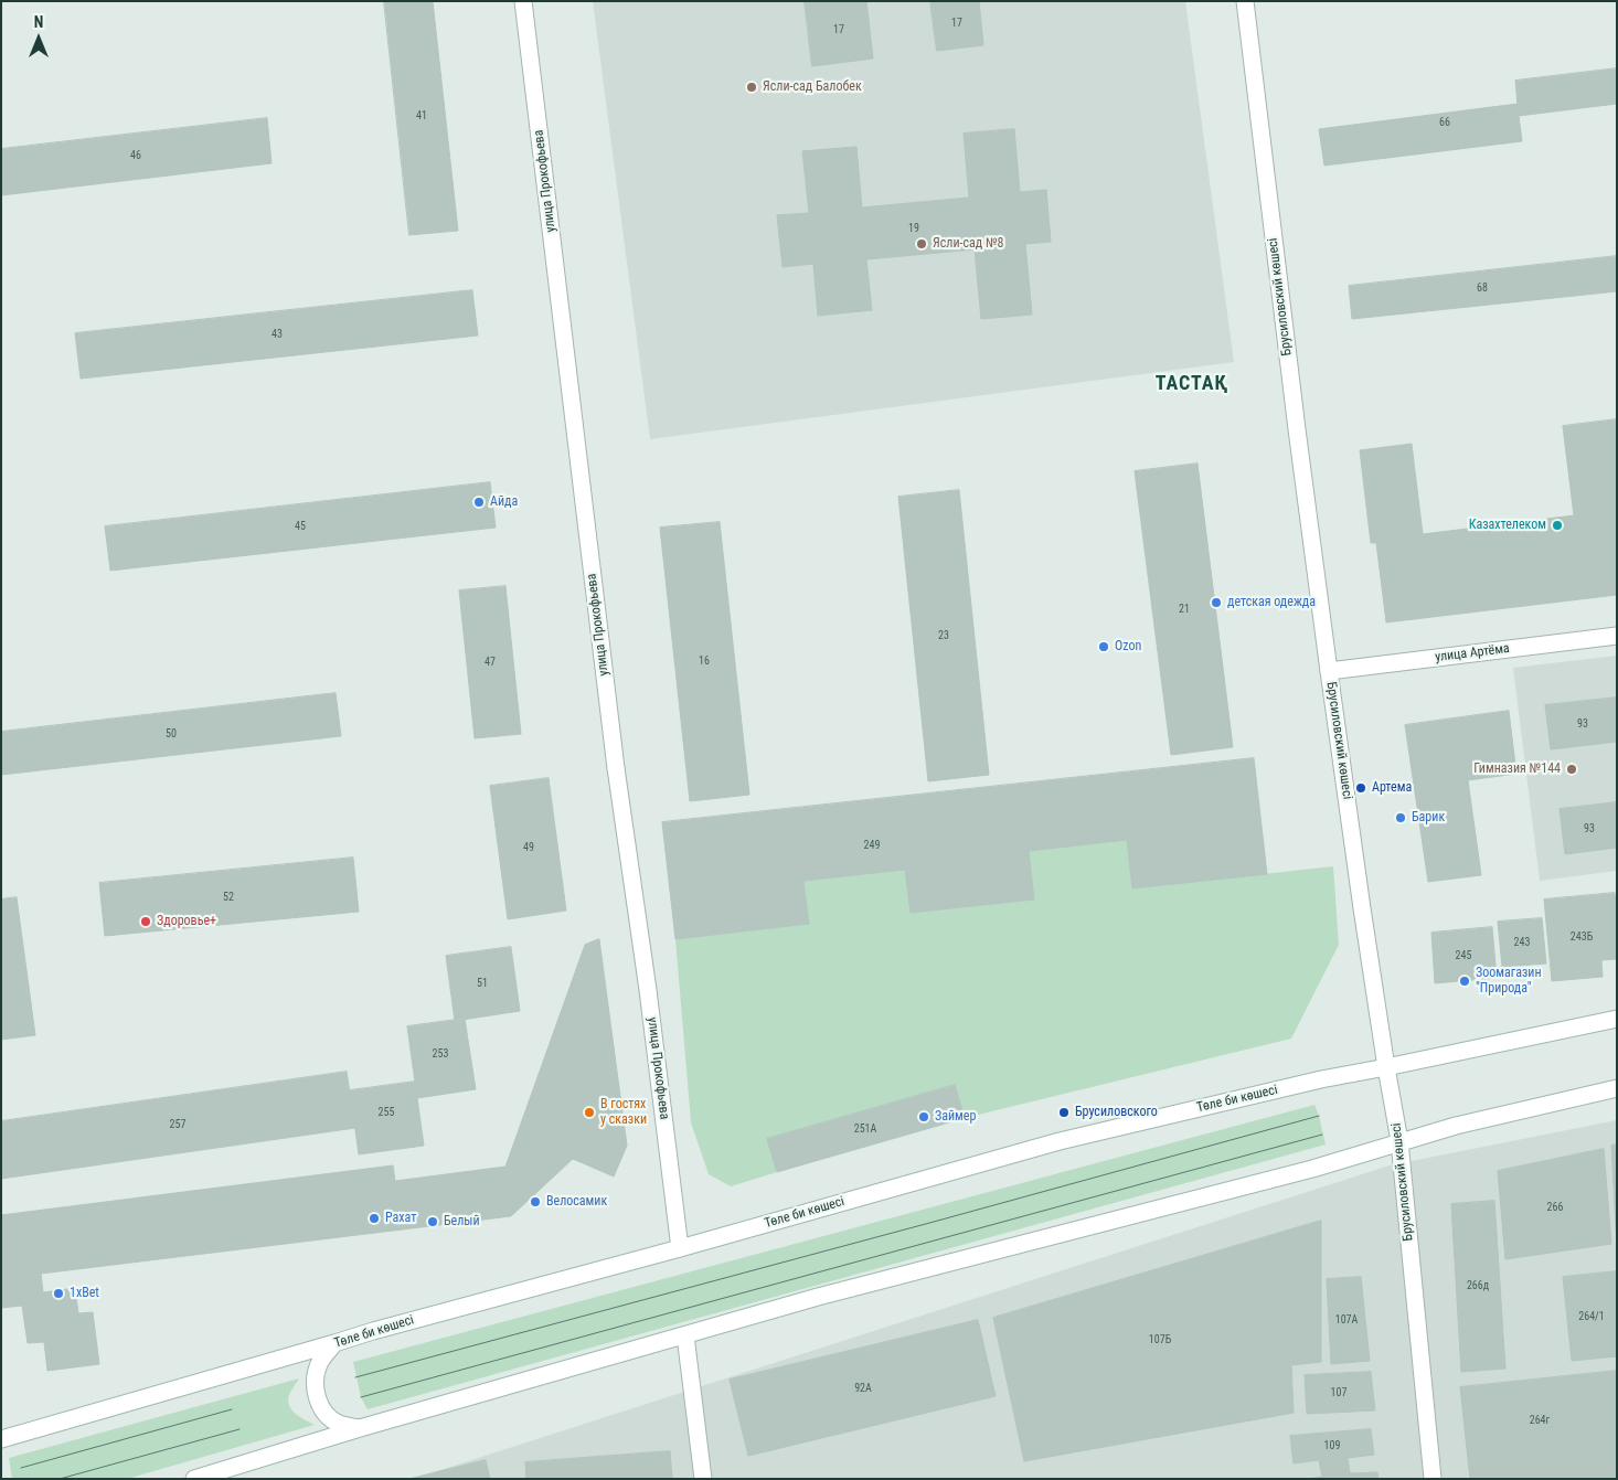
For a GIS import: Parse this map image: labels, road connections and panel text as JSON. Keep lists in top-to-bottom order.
{
  "streets": {
    "main road": [
      "улица Прокофьева",
      "Брусиловский көшесі",
      "улица Артёма",
      "Төле би көшесі"
    ]
  },
  "crossings": [
    ["улица Прокофьева", "Төле би көшесі"],
    ["Брусиловский көшесі", "улица Артёма"],
    ["Брусиловский көшесі", "Төле би көшесі"]
  ],
  "districts": ["ТАСТАҚ"],
  "places": [
    "Ясли-сад Балобек",
    "Ясли-сад №8",
    "Айда",
    "Казахтелеком",
    "детская одежда",
    "Ozon",
    "Гимназия №144",
    "Артема",
    "Барик",
    "Здоровье+",
    "Зоомагазин \"Природа\"",
    "В гостях у сказки",
    "Брусиловского",
    "Займер",
    "Велосамик",
    "Рахат",
    "Белый",
    "1xBet"
  ],
  "house_numbers": [
    "17",
    "17",
    "41",
    "66",
    "46",
    "19",
    "68",
    "43",
    "45",
    "21",
    "23",
    "16",
    "47",
    "93",
    "50",
    "93",
    "249",
    "49",
    "52",
    "243Б",
    "243",
    "245",
    "51",
    "253",
    "255",
    "257",
    "251А",
    "266",
    "266д",
    "264/1",
    "107А",
    "107Б",
    "92А",
    "107",
    "264г",
    "109"
  ],
  "north": "top"
}
